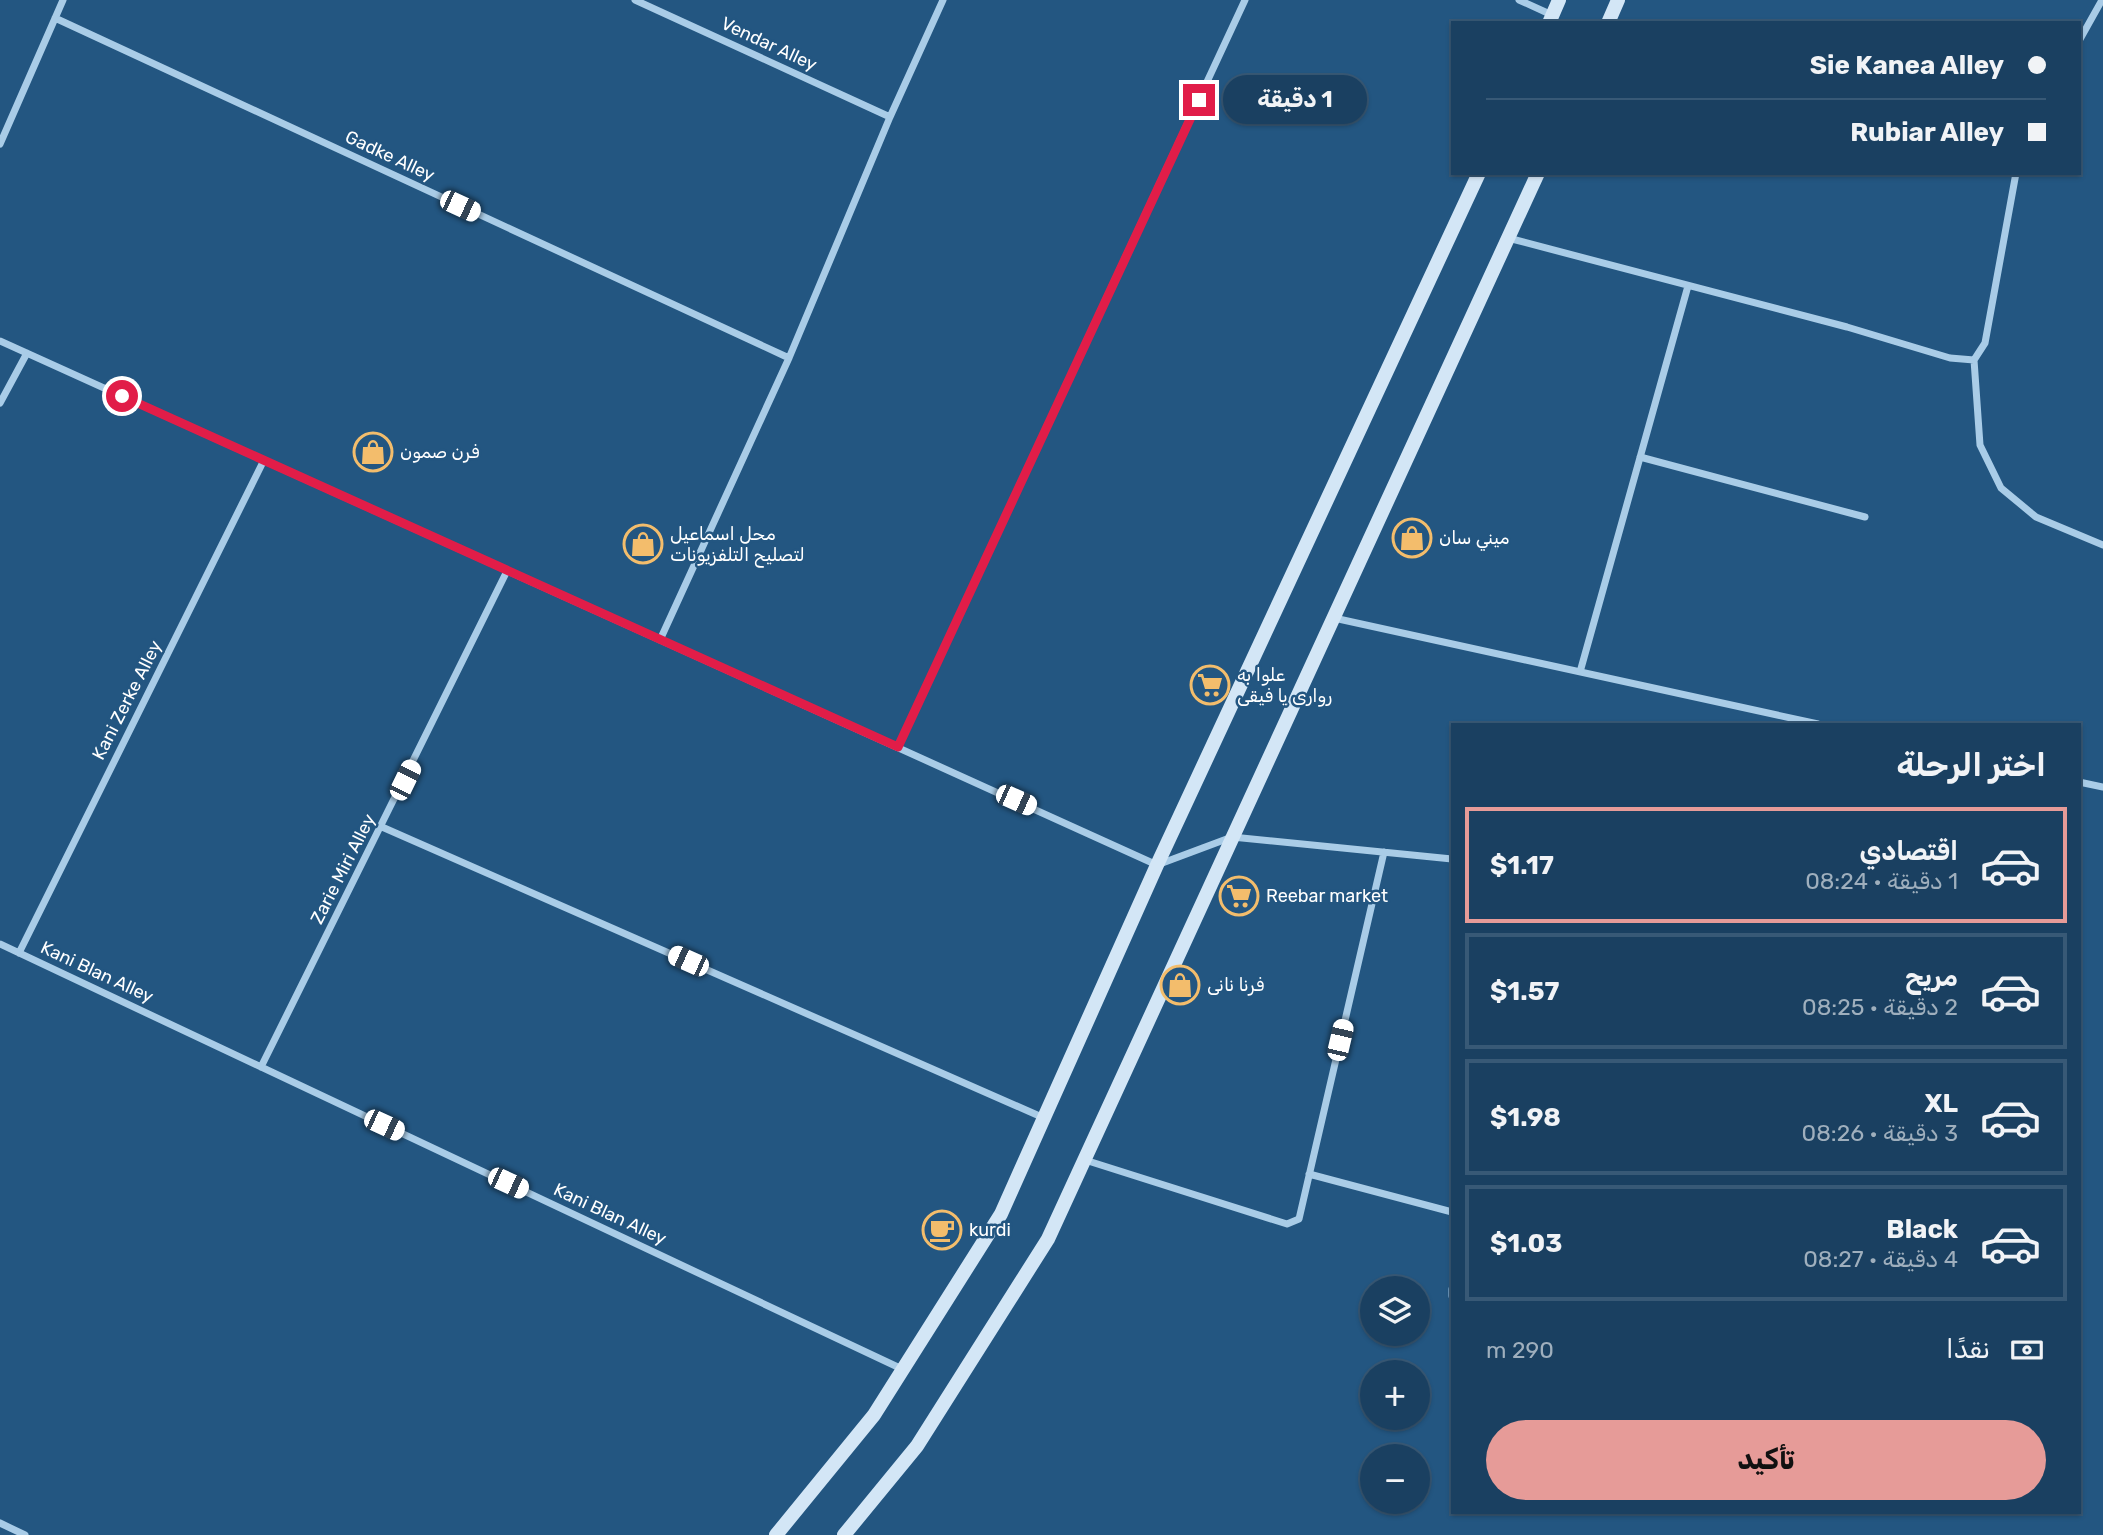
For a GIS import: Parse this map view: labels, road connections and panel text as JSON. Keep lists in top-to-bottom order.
{
  "streets": {
    "street": [
      "Vendar Alley",
      "Gadke Alley",
      "Kani Zerke Alley",
      "Zarie Miri Alley",
      "Kani Blan Alley"
    ]
  },
  "crossings": [
    ["Kani Zerke Alley", "Kani Blan Alley"],
    ["Zarie Miri Alley", "Kani Blan Alley"]
  ],
  "places": {
    "shop": [
      "فرن صمون",
      "ميني سان",
      "محل اسماعيل لتصليح التلفزيونات",
      "فرنا نانى"
    ],
    "supermarket": ["علوا به رواری یا فیقی", "Reebar market"],
    "cafe": ["kurdi"]
  },
  "page": {
    "banner": ["Sie Kanea Alley", "Rubiar Alley"],
    "bubble": "1 دقيقة",
    "heading": "اختر الرحلة",
    "list": [
      {
        "name": "اقتصادي",
        "note": "1 دقيقة · 08:24",
        "value": "$1.17"
      },
      {
        "name": "مريح",
        "note": "2 دقيقة · 08:25",
        "value": "$1.57"
      },
      {
        "name": "XL",
        "note": "3 دقيقة · 08:26",
        "value": "$1.98"
      },
      {
        "name": "Black",
        "note": "4 دقيقة · 08:27",
        "value": "$1.03"
      }
    ],
    "map_buttons": ["+", "−"],
    "pay": ["نقدًا", "290 m"],
    "buttons": "تأكيد"
  }
}
